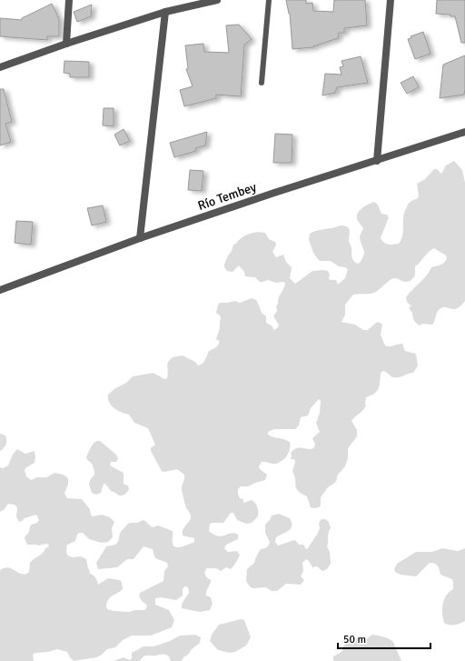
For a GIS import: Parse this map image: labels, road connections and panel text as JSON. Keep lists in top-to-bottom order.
{
  "streets": {
    "street": ["Río Tembey"]
  },
  "scale_bar": "50 m"
}
